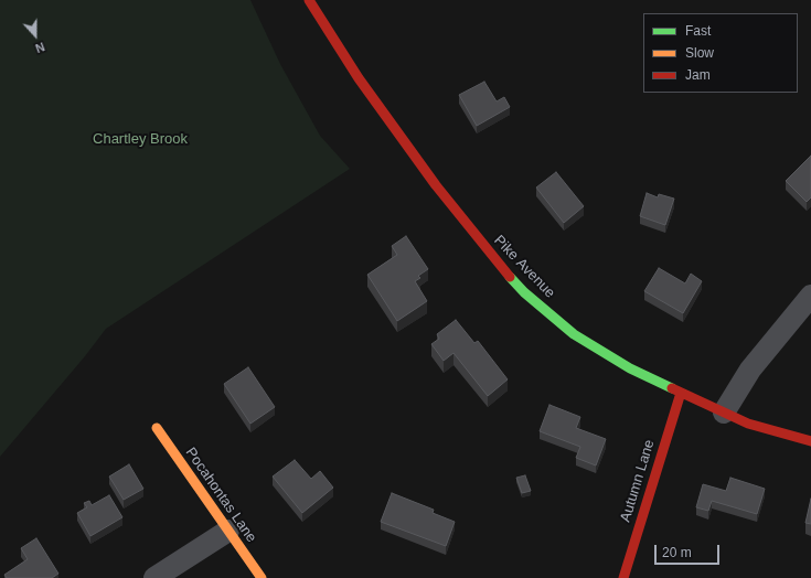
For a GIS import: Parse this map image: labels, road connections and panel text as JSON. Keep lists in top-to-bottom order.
{
  "streets": {
    "street": ["Pike Avenue", "Autumn Lane", "Pocahontas Lane"]
  },
  "crossings": [
    ["Pike Avenue", "Autumn Lane"]
  ],
  "parks": ["Chartley Brook"],
  "legend": ["Fast", "Slow", "Jam"],
  "scale_bar": "20 m",
  "north": "bottom"
}
